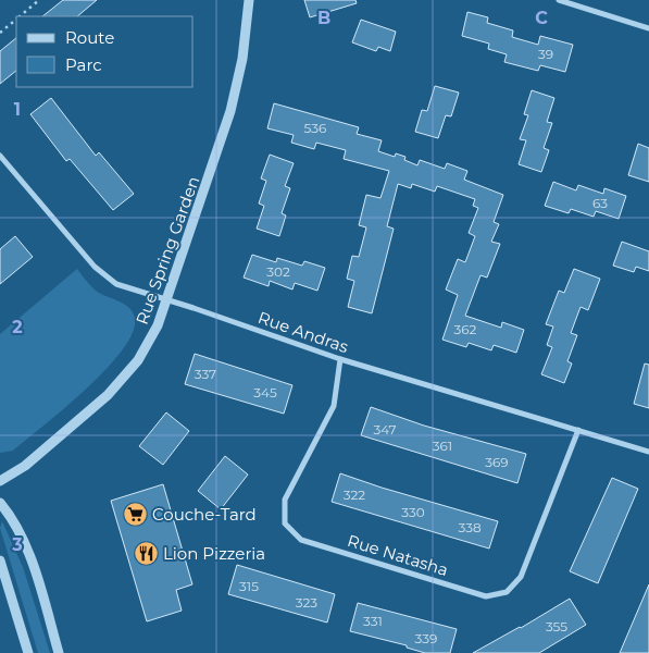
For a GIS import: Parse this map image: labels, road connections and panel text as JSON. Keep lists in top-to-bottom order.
{
  "streets": {
    "street": ["Rue Spring Garden", "Rue Andras", "Rue Natasha"]
  },
  "crossings": [
    ["Rue Spring Garden", "Rue Andras"],
    ["Rue Andras", "Rue Natasha"]
  ],
  "places": {
    "supermarket": ["Couche-Tard"],
    "restaurant": ["Lion Pizzeria"]
  },
  "house_numbers": [
    "39",
    "536",
    "63",
    "302",
    "362",
    "337",
    "345",
    "347",
    "361",
    "369",
    "322",
    "330",
    "338",
    "315",
    "323",
    "331",
    "355",
    "339"
  ],
  "legend": ["Route", "Parc"],
  "grid": {
    "columns": ["B", "C"],
    "rows": ["1", "2", "3"]
  }
}
